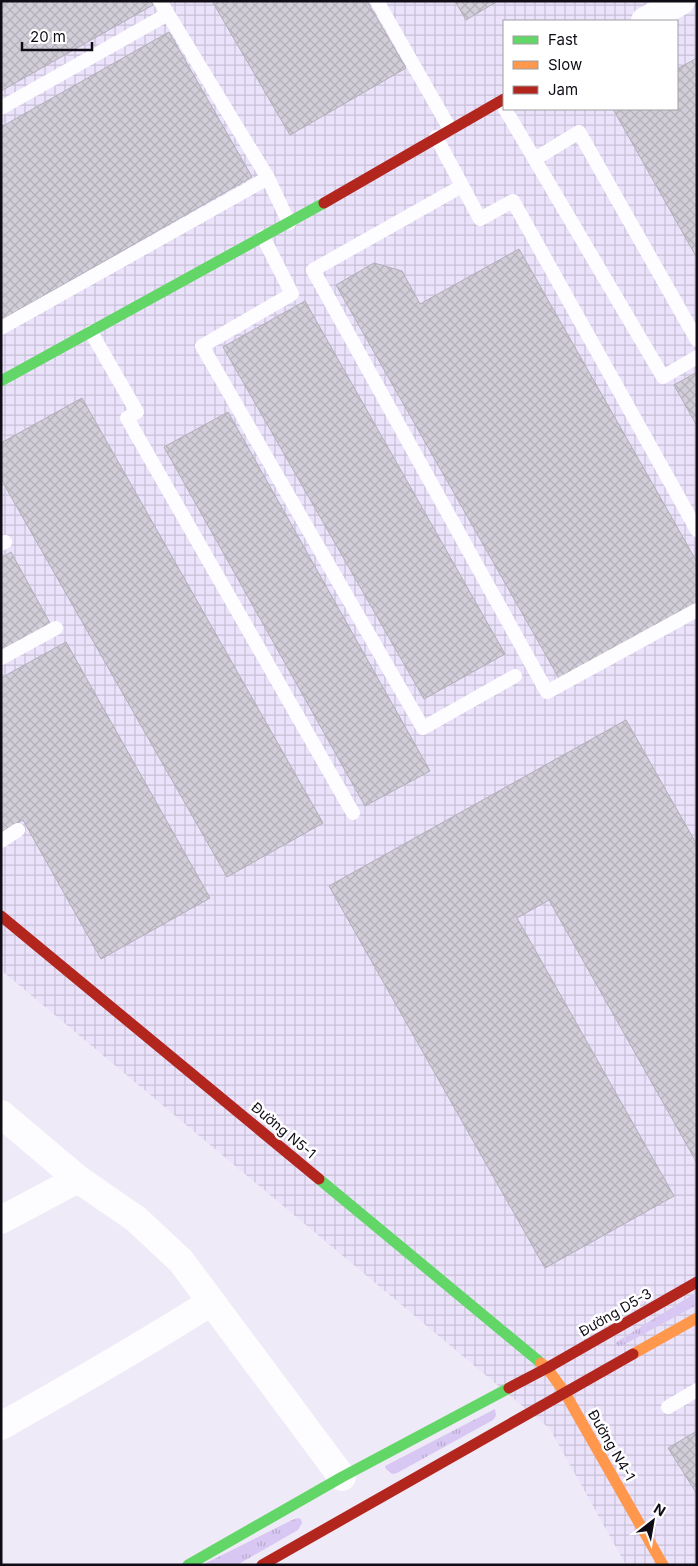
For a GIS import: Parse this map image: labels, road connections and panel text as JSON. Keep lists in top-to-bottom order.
{
  "streets": {
    "street": ["Đường N5-1", "Đường D5-3", "Đường N4-1"]
  },
  "crossings": [
    ["Đường N5-1", "Đường D5-3"],
    ["Đường N5-1", "Đường N4-1"]
  ],
  "legend": ["Fast", "Slow", "Jam"],
  "scale_bar": "20 m",
  "north": "top right"
}
